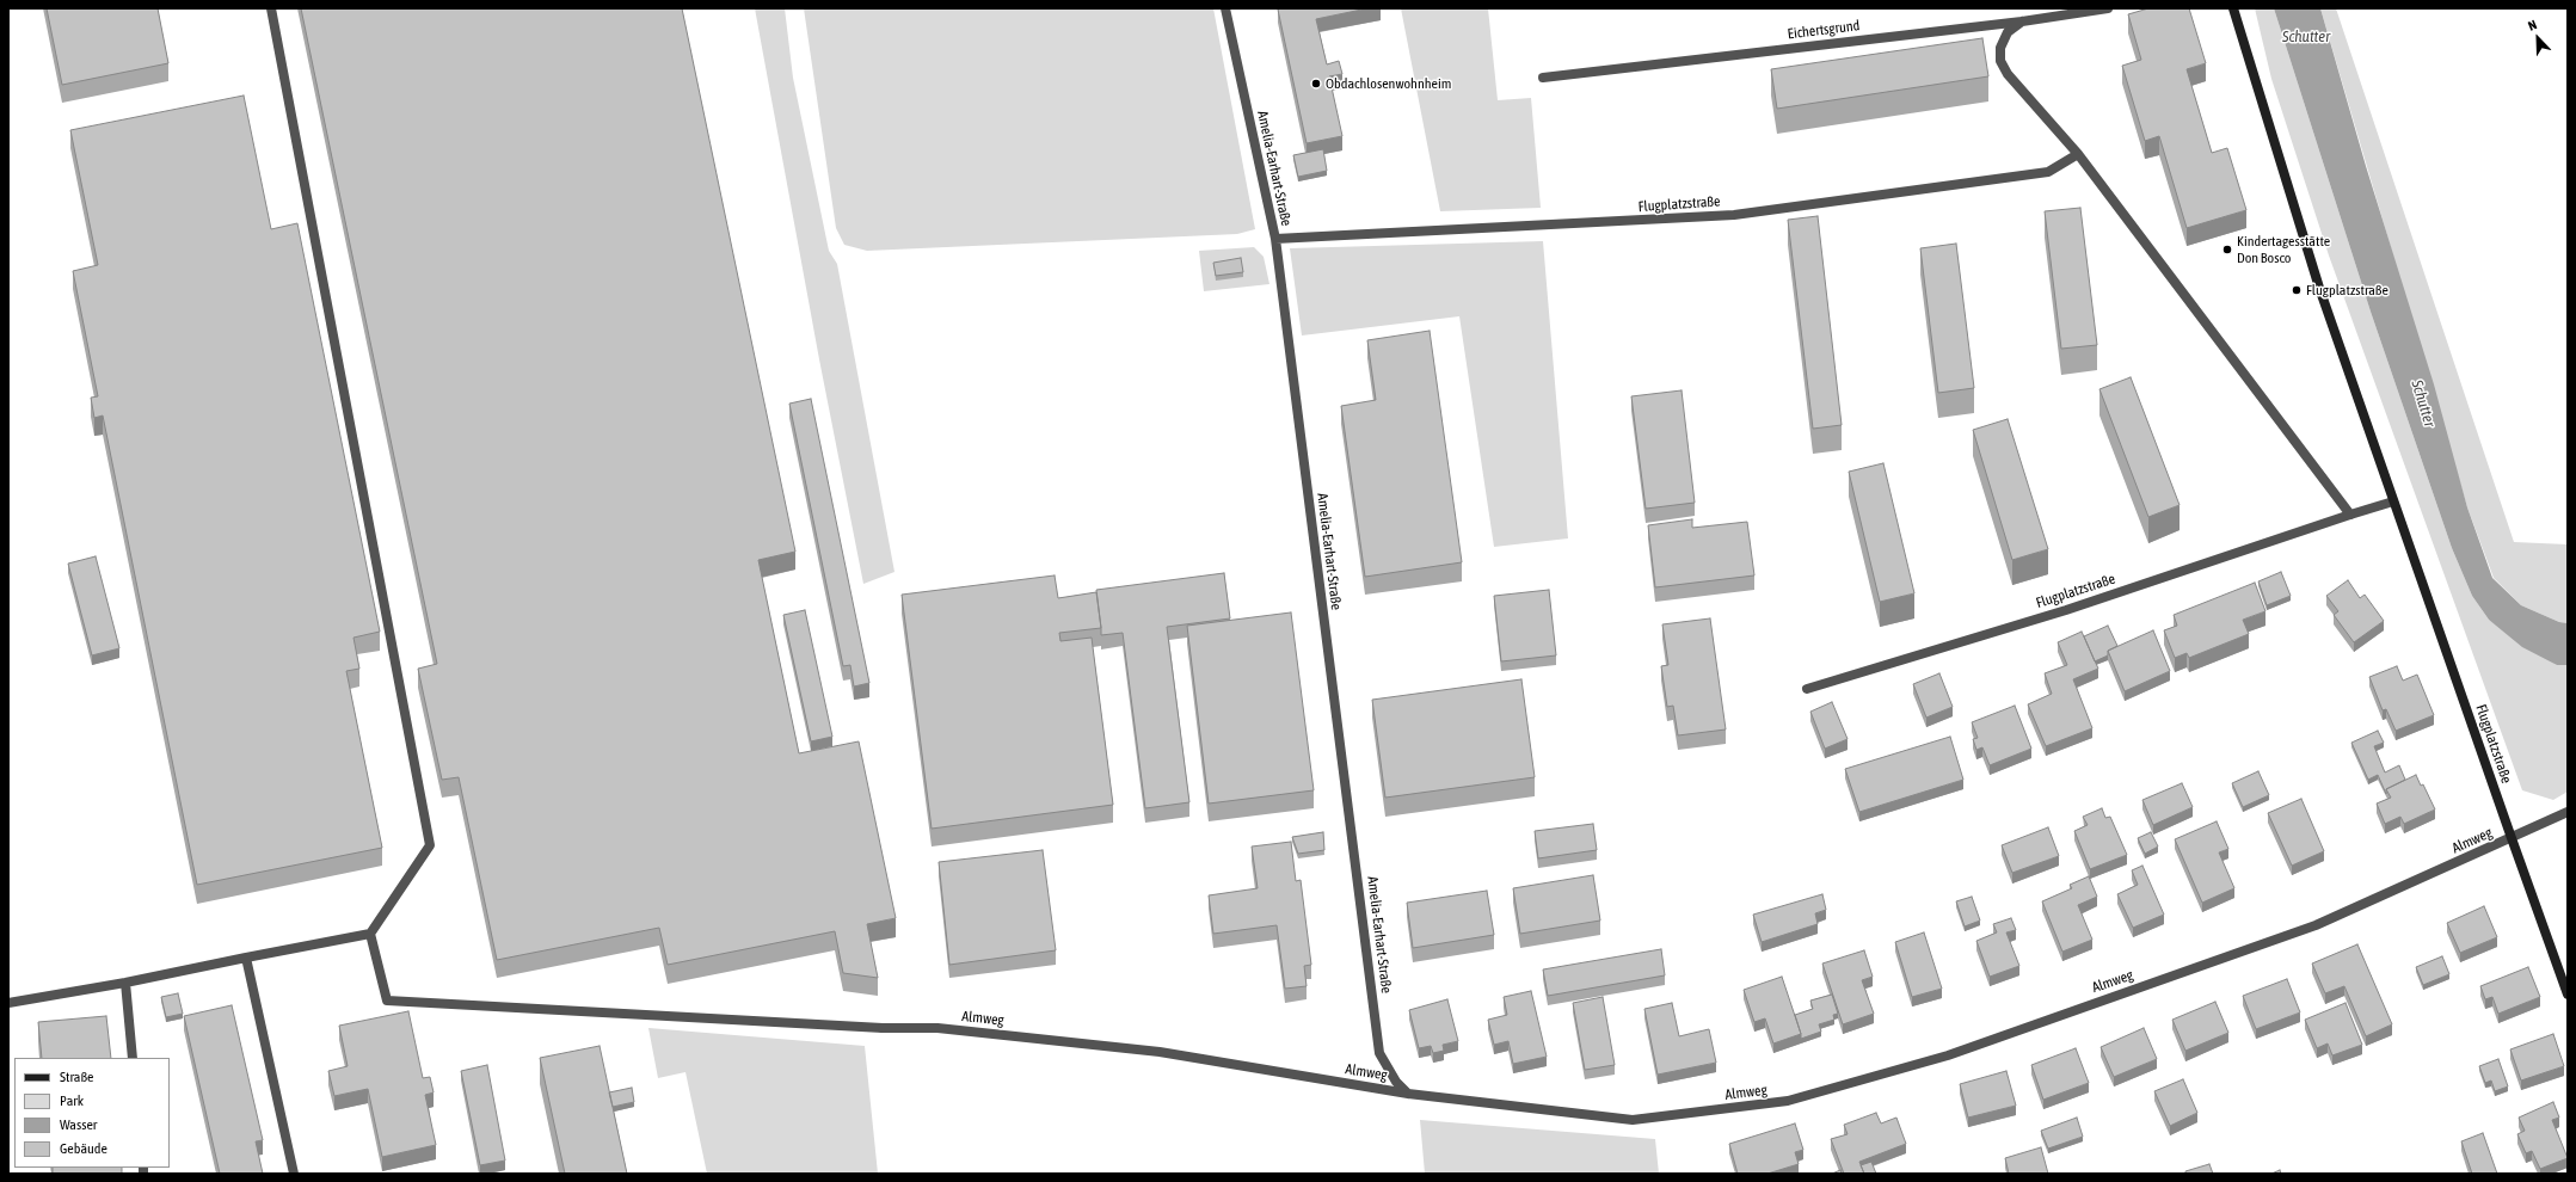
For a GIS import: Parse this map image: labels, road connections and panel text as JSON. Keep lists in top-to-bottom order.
{
  "streets": {
    "street": [
      "Eichertsgrund",
      "Amelia-Earhart-Straße",
      "Flugplatzstraße",
      "Almweg"
    ]
  },
  "crossings": [
    ["Amelia-Earhart-Straße", "Flugplatzstraße"],
    ["Amelia-Earhart-Straße", "Almweg"],
    ["Flugplatzstraße", "Almweg"]
  ],
  "water": ["Schutter"],
  "places": ["Obdachlosenwohnheim", "Kindertagesstätte Don Bosco", "Flugplatzstraße"],
  "legend": [
    "Straße",
    "Park",
    "Wasser",
    "Gebäude"
  ],
  "north": "top left"
}
